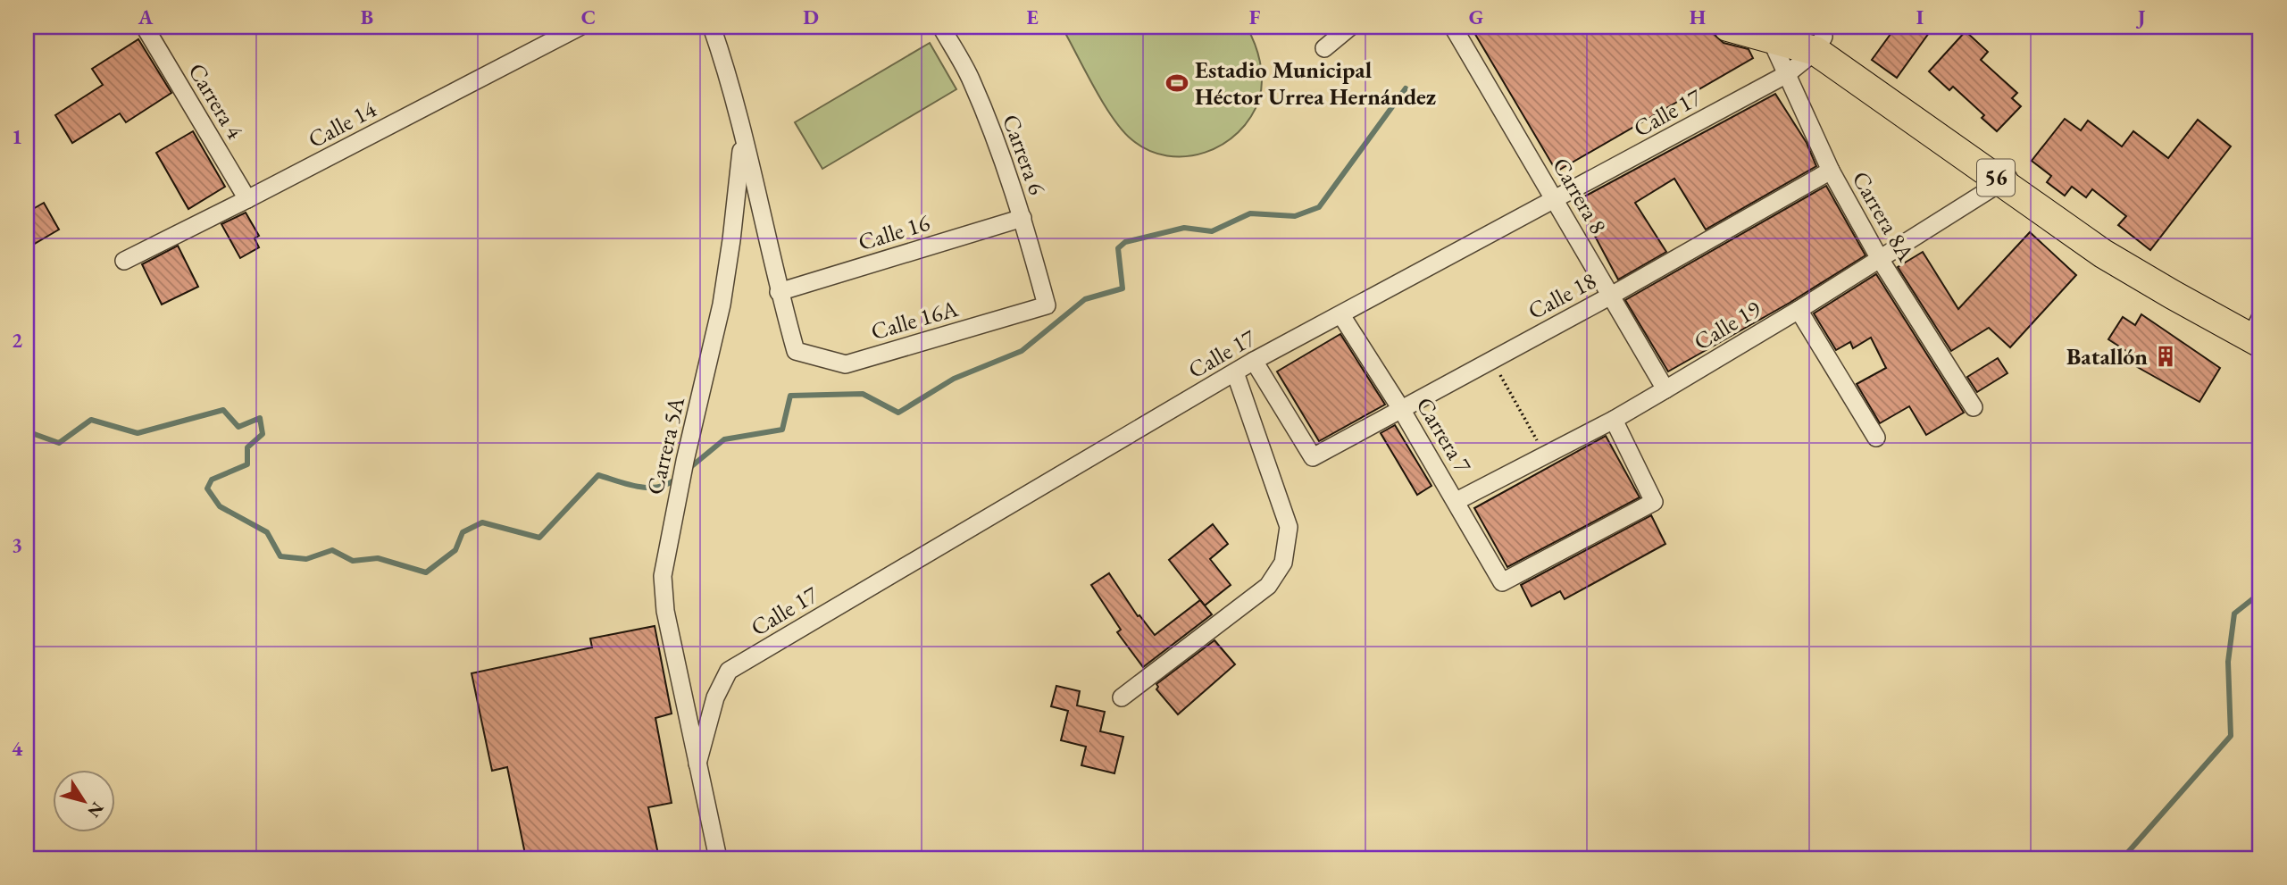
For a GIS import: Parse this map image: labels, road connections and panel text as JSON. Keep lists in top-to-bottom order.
{
  "streets": {
    "main road": ["56"],
    "street": [
      "Carrera 4",
      "Calle 17",
      "Calle 14",
      "Carrera 6",
      "Carrera 8",
      "Carrera 8A",
      "Calle 16",
      "Calle 18",
      "Calle 16A",
      "Calle 19",
      "Carrera 7",
      "Carrera 5A"
    ]
  },
  "crossings": [
    ["Carrera 4", "Calle 14"],
    ["Calle 17", "56"],
    ["Calle 17", "Carrera 8"],
    ["Calle 17", "Carrera 8A"],
    ["Calle 17", "Calle 18"],
    ["Calle 17", "Carrera 7"],
    ["Calle 17", "Carrera 5A"],
    ["Carrera 6", "Calle 16"],
    ["Carrera 6", "Calle 16A"],
    ["56", "Carrera 8A"],
    ["56", "Calle 19"],
    ["Carrera 8", "Calle 18"],
    ["Carrera 8", "Calle 19"],
    ["Carrera 8A", "Calle 18"],
    ["Carrera 8A", "Calle 19"],
    ["Calle 16", "Carrera 5A"],
    ["Calle 18", "Carrera 7"],
    ["Calle 16A", "Carrera 5A"],
    ["Calle 19", "Carrera 7"]
  ],
  "places": {
    "sports": ["Estadio Municipal Héctor Urrea Hernández"],
    "building": ["Batallón"]
  },
  "north": "bottom right",
  "grid": {
    "columns": [
      "A",
      "B",
      "C",
      "D",
      "E",
      "F",
      "G",
      "H",
      "I",
      "J"
    ],
    "rows": [
      "1",
      "2",
      "3",
      "4"
    ]
  }
}
